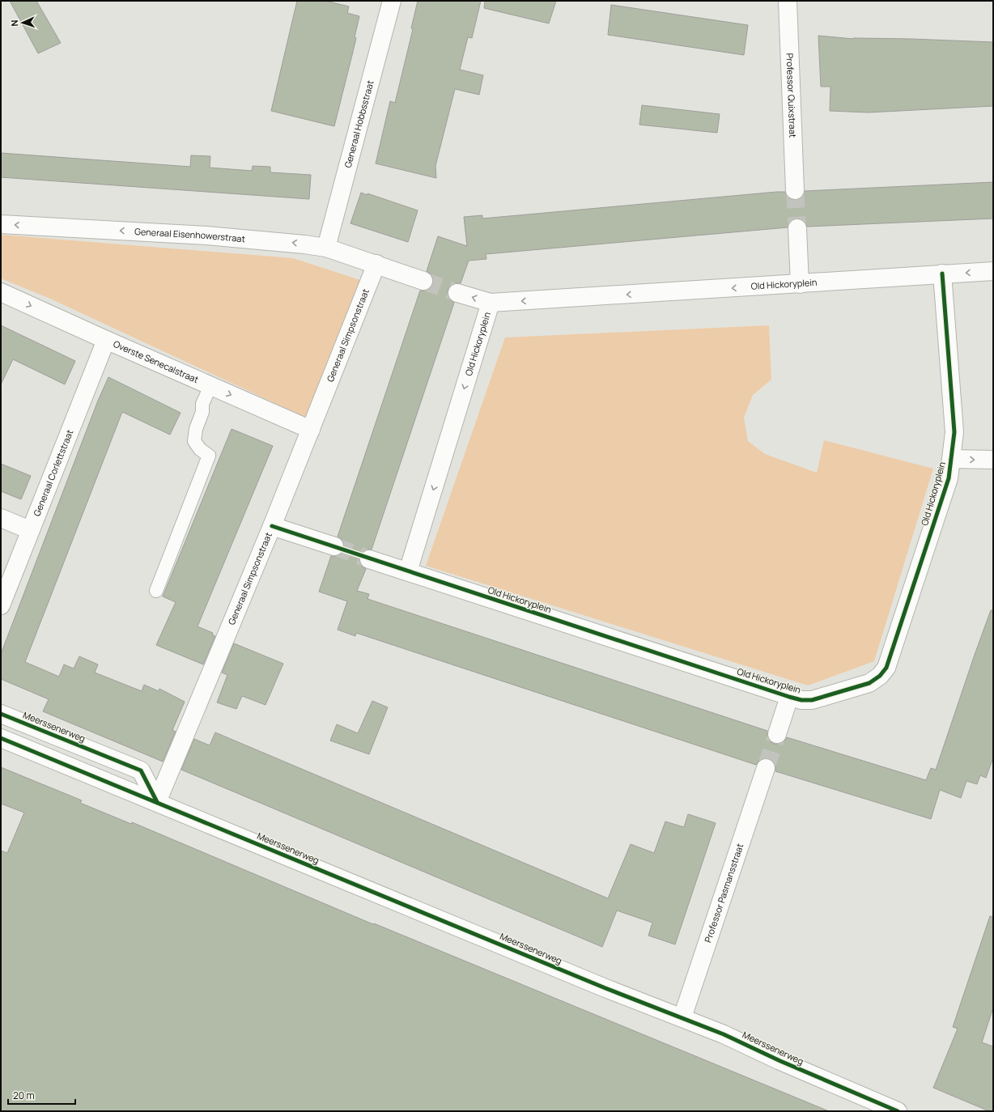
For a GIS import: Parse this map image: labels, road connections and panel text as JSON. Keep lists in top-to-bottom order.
{
  "streets": {
    "street": [
      "Professor Quixstraat",
      "Generaal Hobbsstraat",
      "Generaal Eisenhowerstraat",
      "Old Hickoryplein",
      "Generaal Simpsonstraat",
      "Overste Senecalstraat",
      "Generaal Corlettstraat",
      "Meerssenerweg",
      "Professor Pasmansstraat"
    ]
  },
  "crossings": [
    ["Generaal Hobbsstraat", "Generaal Eisenhowerstraat"],
    ["Generaal Eisenhowerstraat", "Generaal Simpsonstraat"],
    ["Generaal Simpsonstraat", "Overste Senecalstraat"],
    ["Generaal Simpsonstraat", "Meerssenerweg"],
    ["Overste Senecalstraat", "Generaal Corlettstraat"],
    ["Meerssenerweg", "Professor Pasmansstraat"]
  ],
  "one_way": ["Generaal Eisenhowerstraat", "Overste Senecalstraat"],
  "scale_bar": "20 m",
  "north": "left"
}
